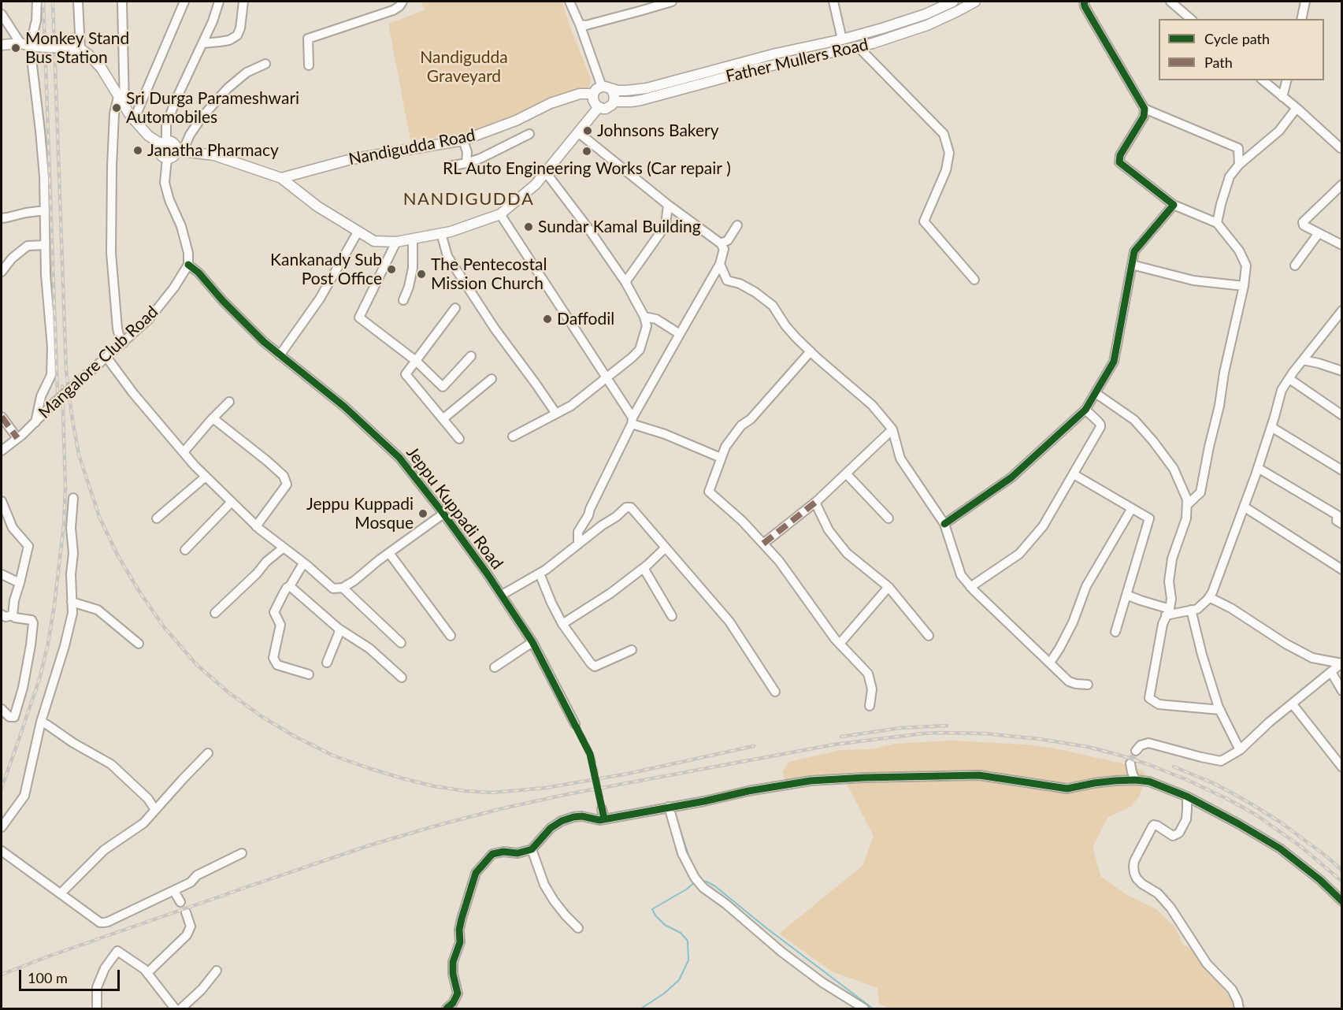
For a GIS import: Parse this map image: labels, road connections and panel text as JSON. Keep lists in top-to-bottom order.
{
  "streets": {
    "main road": ["Father Mullers Road", "Nandigudda Road"],
    "street": ["Mangalore Club Road", "Jeppu Kuppadi Road"]
  },
  "crossings": [
    ["Father Mullers Road", "Nandigudda Road"],
    ["Mangalore Club Road", "Jeppu Kuppadi Road"]
  ],
  "districts": ["NANDIGUDDA"],
  "parks": ["Nandigudda Graveyard"],
  "places": [
    "Monkey Stand Bus Station",
    "Sri Durga Parameshwari Automobiles",
    "Johnsons Bakery",
    "Janatha Pharmacy",
    "RL Auto Engineering Works (Car repair )",
    "Sundar Kamal Building",
    "Kankanady Sub Post Office",
    "The Pentecostal Mission Church",
    "Daffodil",
    "Jeppu Kuppadi Mosque"
  ],
  "legend": ["Cycle path", "Path"],
  "scale_bar": "100 m"
}
